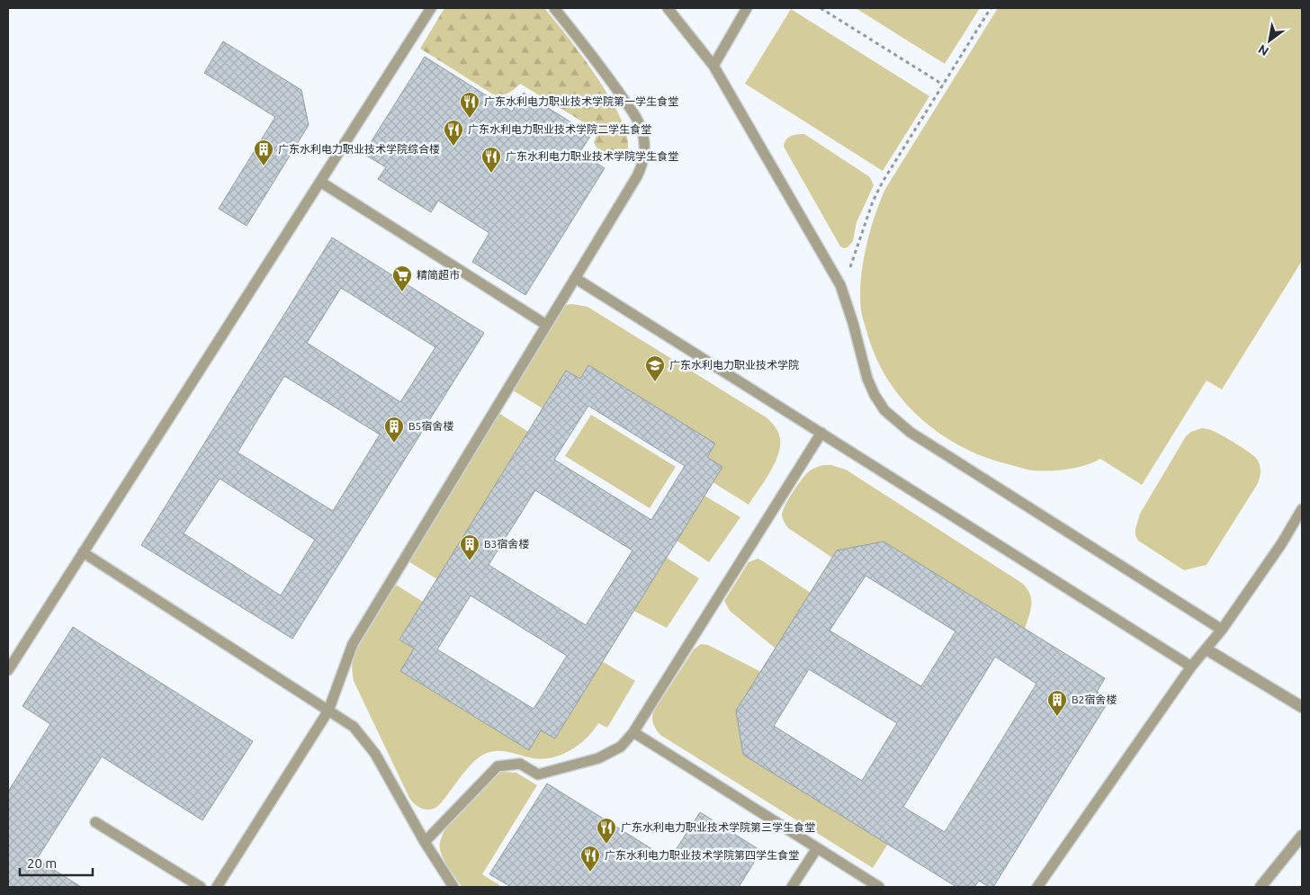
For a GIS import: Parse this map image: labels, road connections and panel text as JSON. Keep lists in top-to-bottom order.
{
  "places": {
    "restaurant": [
      "广东水利电力职业技术学院第一学生食堂",
      "广东水利电力职业技术学院二学生食堂",
      "广东水利电力职业技术学院学生食堂",
      "广东水利电力职业技术学院第三学生食堂",
      "广东水利电力职业技术学院第四学生食堂"
    ],
    "building": [
      "广东水利电力职业技术学院综合楼",
      "B5宿舍楼",
      "B3宿舍楼",
      "B2宿舍楼"
    ],
    "supermarket": ["精简超市"],
    "school or university": ["广东水利电力职业技术学院"]
  },
  "scale_bar": "20 m",
  "north": "bottom left"
}
